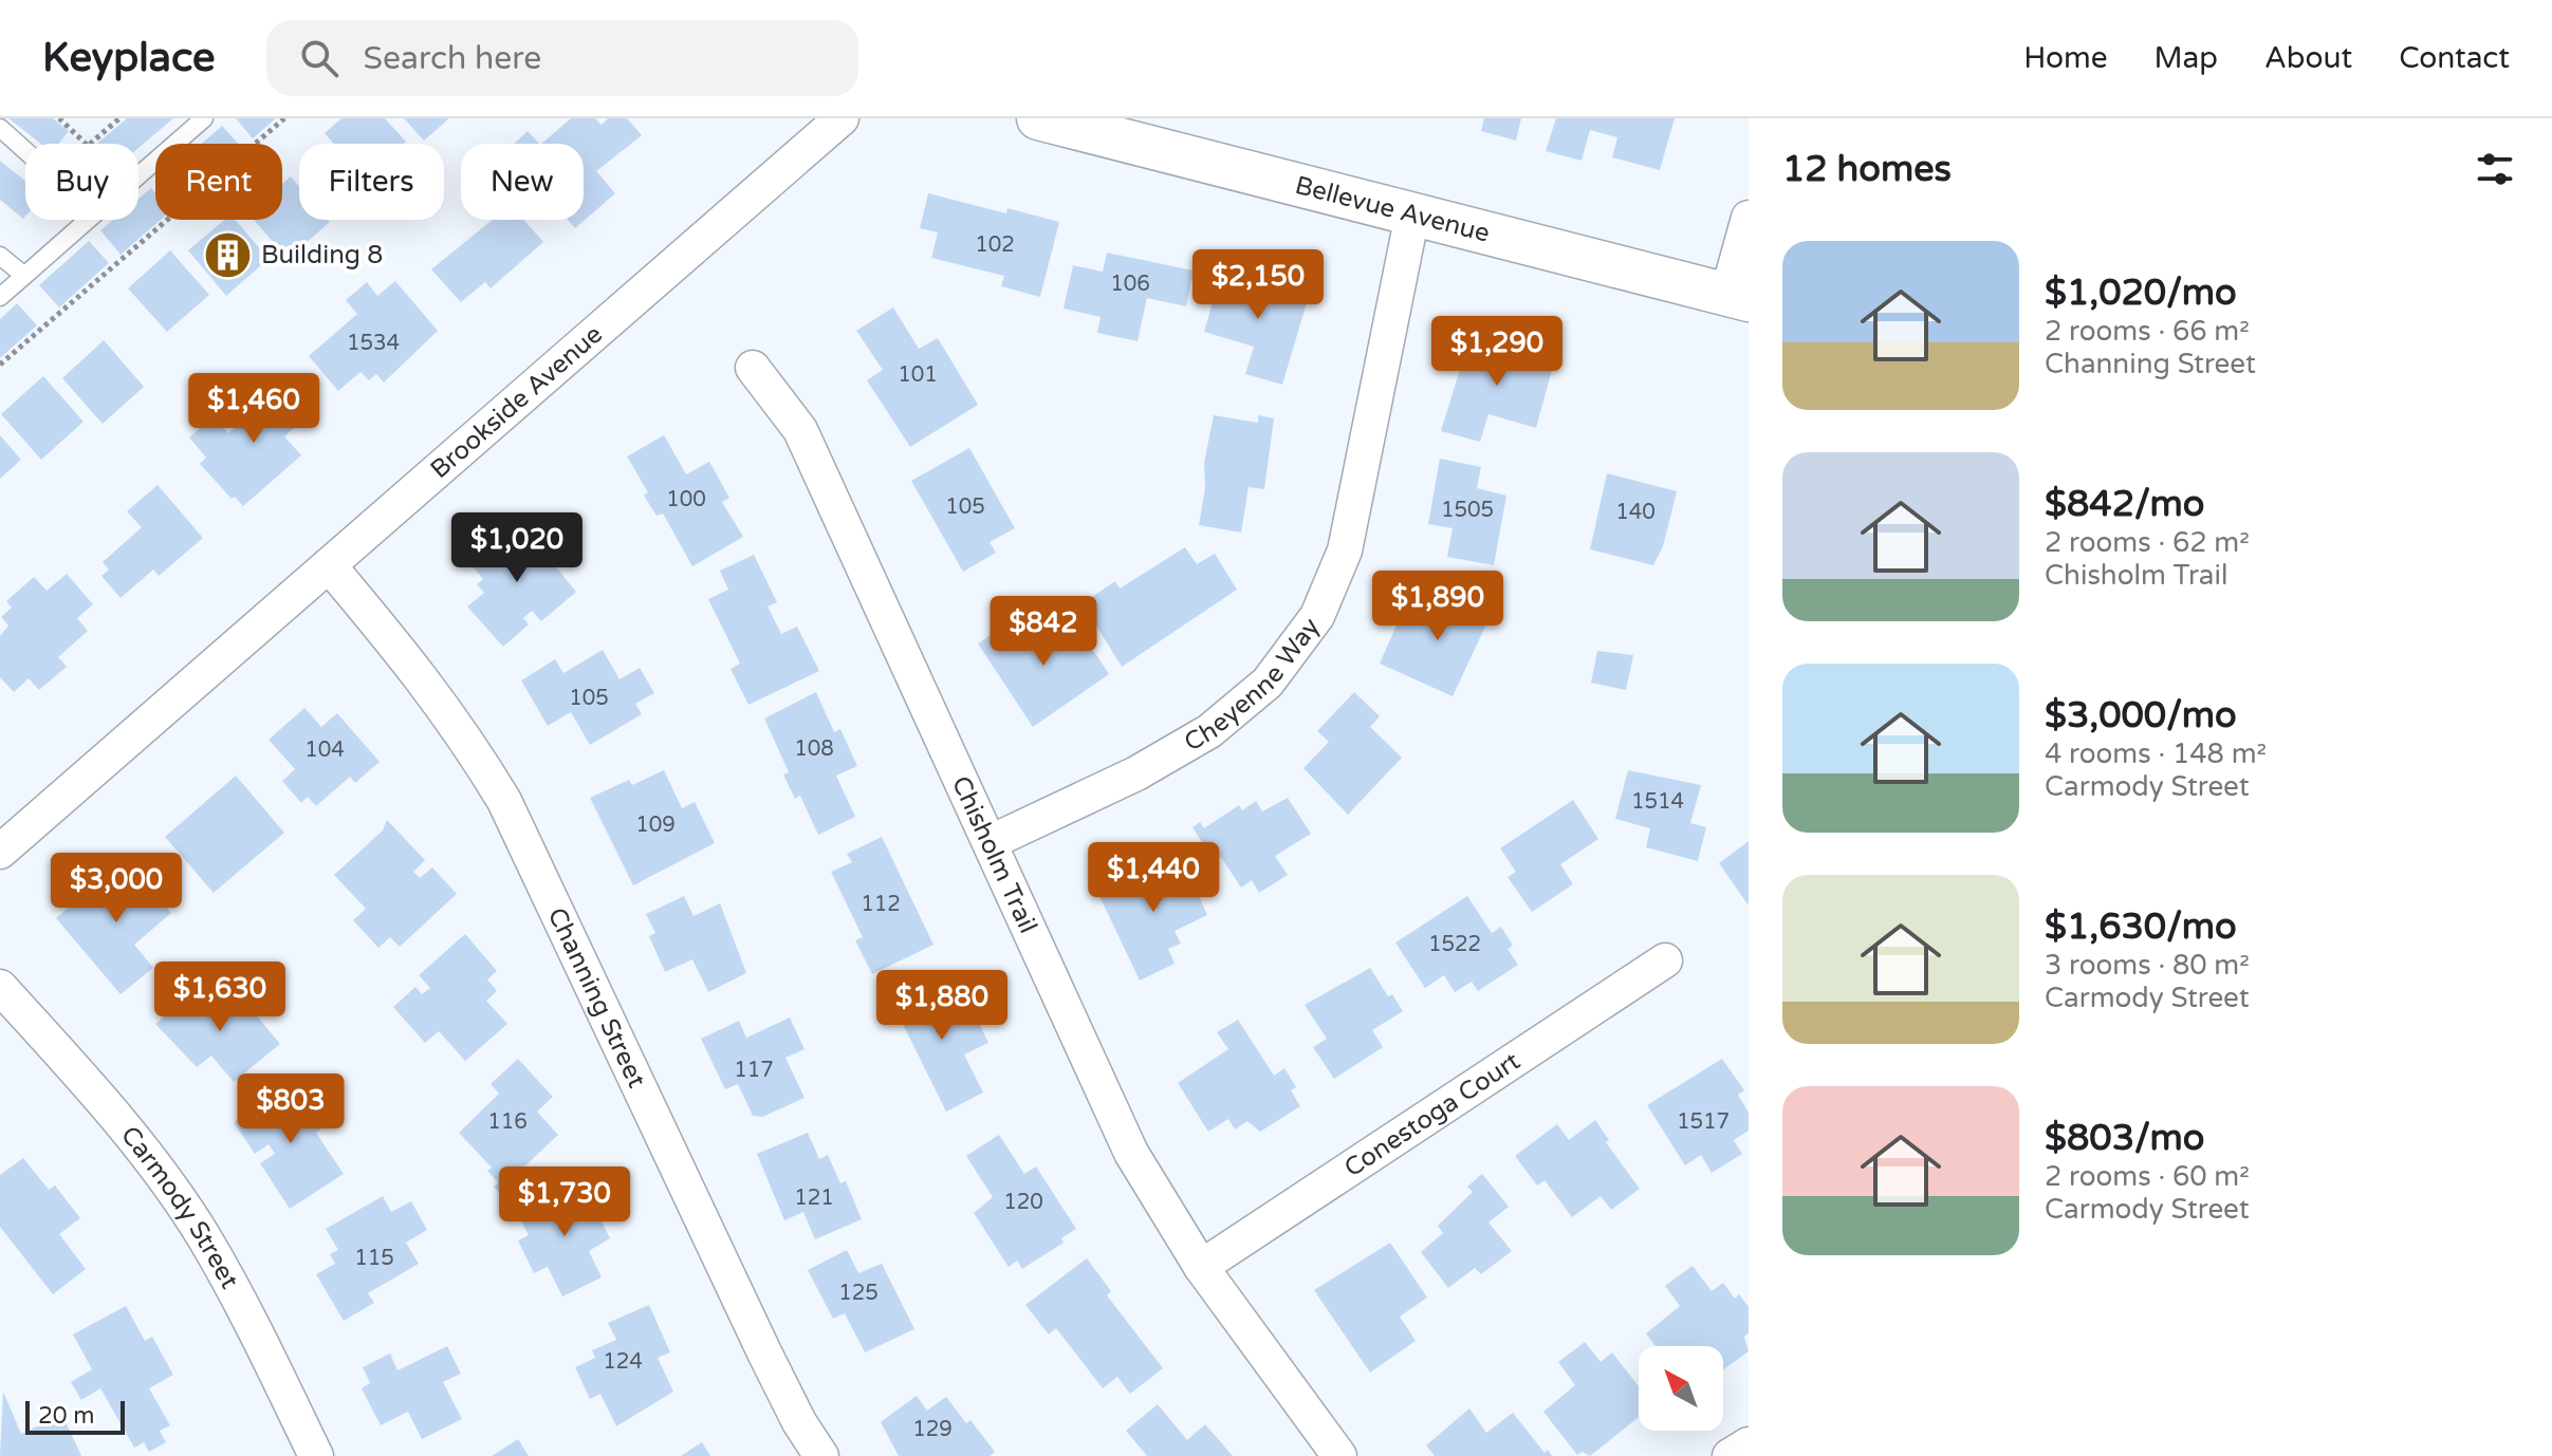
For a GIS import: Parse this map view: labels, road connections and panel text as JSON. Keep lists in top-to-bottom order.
{
  "streets": {
    "street": [
      "Bellevue Avenue",
      "Brookside Avenue",
      "Cheyenne Way",
      "Chisholm Trail",
      "Channing Street",
      "Conestoga Court",
      "Carmody Street"
    ]
  },
  "crossings": [
    ["Bellevue Avenue", "Cheyenne Way"],
    ["Brookside Avenue", "Channing Street"],
    ["Cheyenne Way", "Chisholm Trail"],
    ["Chisholm Trail", "Conestoga Court"]
  ],
  "places": {
    "building": ["Building 8"]
  },
  "house_numbers": [
    "102",
    "106",
    "1534",
    "101",
    "100",
    "105",
    "1505",
    "140",
    "105",
    "108",
    "104",
    "1514",
    "109",
    "112",
    "1522",
    "117",
    "116",
    "1517",
    "121",
    "120",
    "115",
    "125",
    "124",
    "129"
  ],
  "scale_bar": "20 m",
  "north": "top left",
  "page": {
    "header": "Keyplace",
    "search": "Search here",
    "nav": [
      "Home",
      "Map",
      "About",
      "Contact"
    ],
    "heading": "12 homes",
    "chip": [
      "Buy",
      "Rent",
      "Filters",
      "New"
    ],
    "list": [
      {
        "name": "$1,020/mo",
        "note": "2 rooms · 66 m² · Channing Street"
      },
      {
        "name": "$842/mo",
        "note": "2 rooms · 62 m² · Chisholm Trail"
      },
      {
        "name": "$3,000/mo",
        "note": "4 rooms · 148 m² · Carmody Street"
      },
      {
        "name": "$1,630/mo",
        "note": "3 rooms · 80 m² · Carmody Street"
      },
      {
        "name": "$803/mo",
        "note": "2 rooms · 60 m² · Carmody Street"
      }
    ],
    "price": [
      "$2,150",
      "$1,290",
      "$1,460",
      "$1,020",
      "$1,890",
      "$842",
      "$1,440",
      "$3,000",
      "$1,630",
      "$1,880",
      "$803",
      "$1,730"
    ],
    "scale": "20 m"
  }
}
